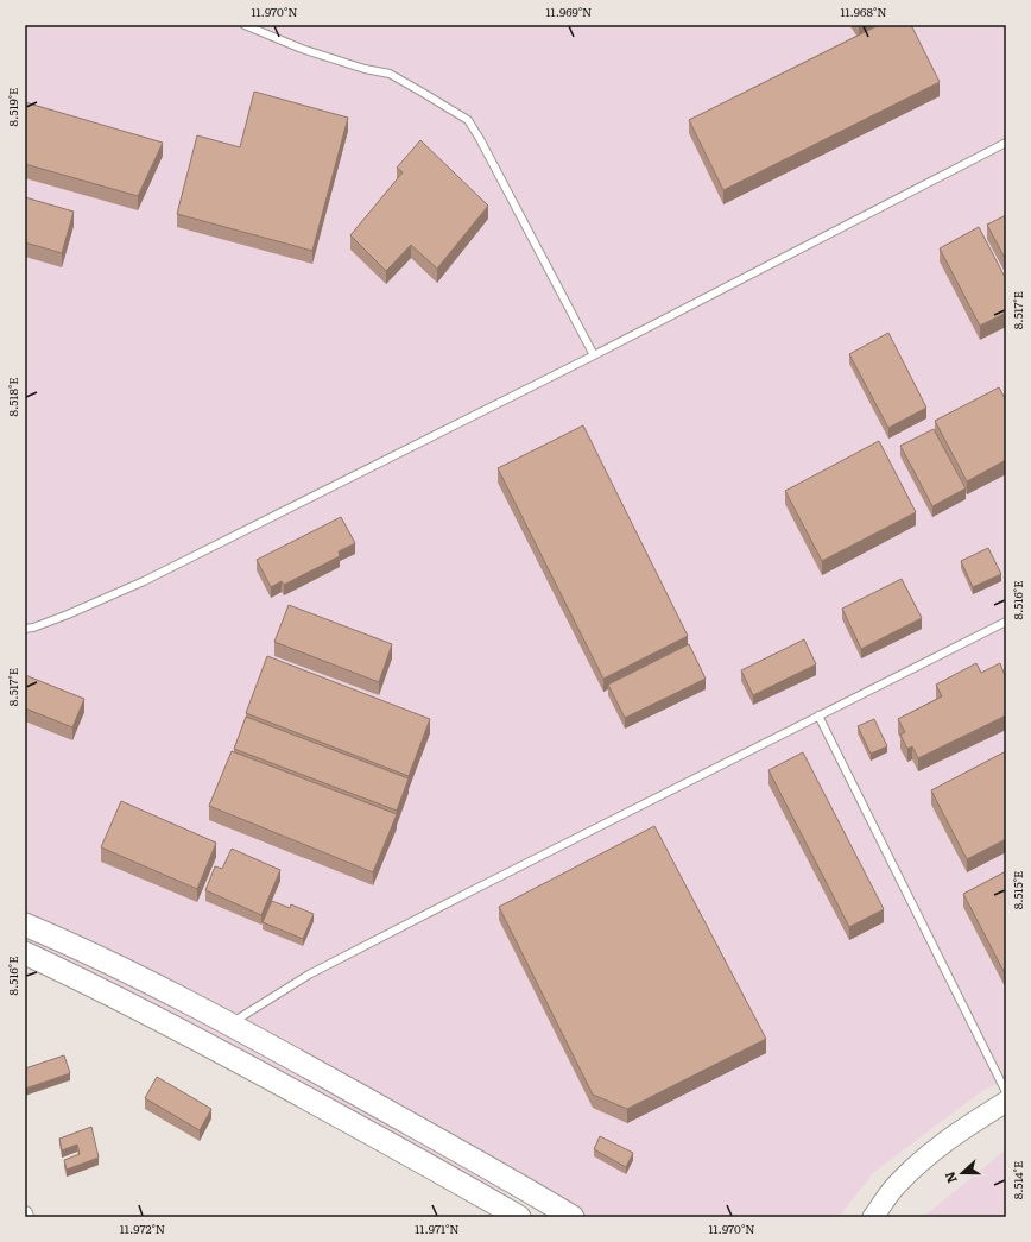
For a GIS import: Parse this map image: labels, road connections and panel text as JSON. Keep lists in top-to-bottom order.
{
  "north": "left",
  "coordinates": [
    "11.970°N",
    "11.969°N",
    "11.968°N",
    "8.519°E",
    "8.517°E",
    "8.518°E",
    "8.516°E",
    "8.515°E",
    "8.514°E",
    "11.972°N",
    "11.971°N"
  ]
}
